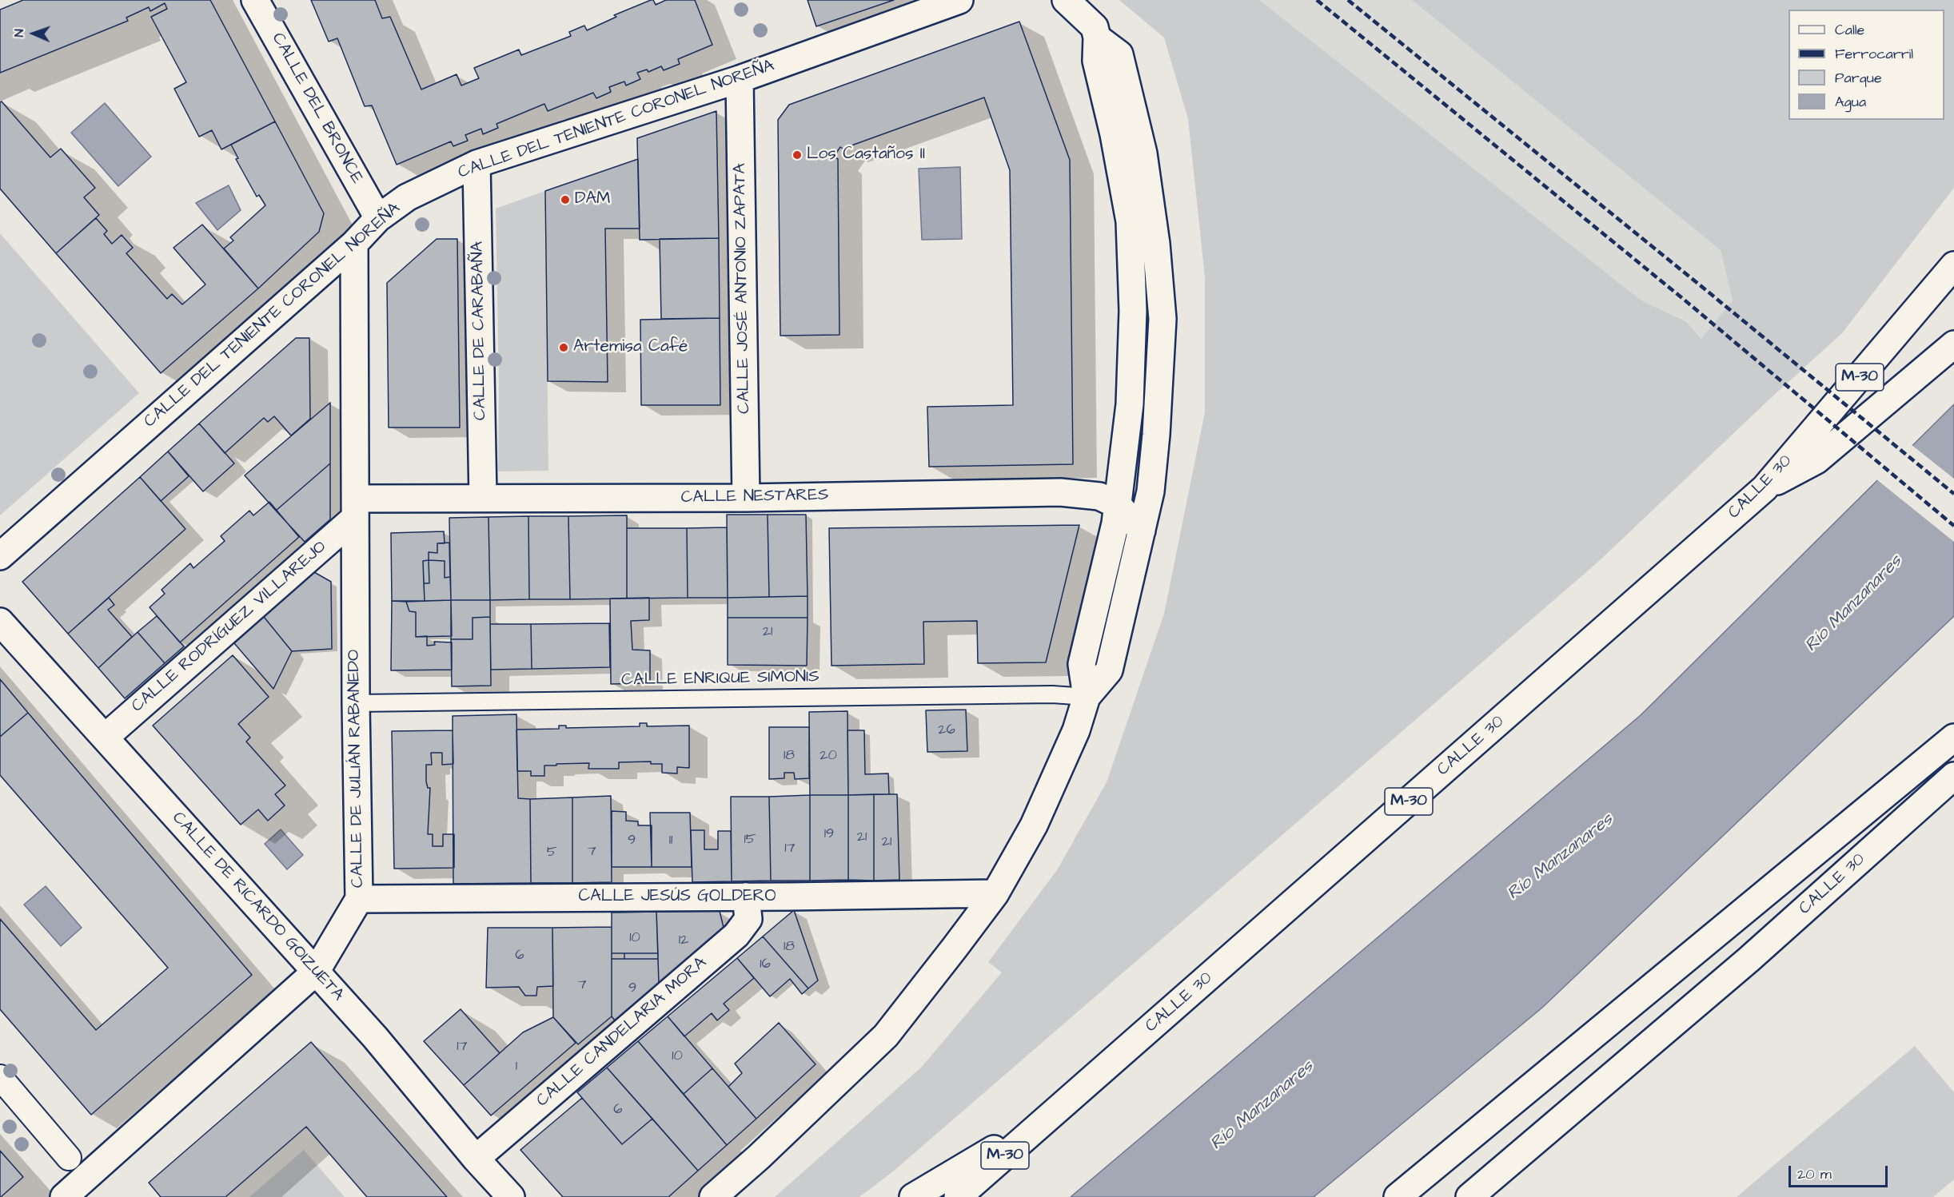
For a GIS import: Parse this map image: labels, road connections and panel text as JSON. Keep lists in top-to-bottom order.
{
  "streets": {
    "main road": [
      "CALLE DEL BRONCE",
      "CALLE DEL TENIENTE CORONEL NOREÑA",
      "CALLE JOSÉ ANTONIO ZAPATA",
      "CALLE DE CARABAÑA",
      "M-30",
      "CALLE 30",
      "CALLE NESTARES",
      "CALLE RODRÍGUEZ VILLAREJO",
      "CALLE DE JULIÁN RABANEDO",
      "CALLE JESÚS GOLDERO",
      "CALLE DE RICARDO GOIZUETA",
      "CALLE CANDELARIA MORA"
    ],
    "lane": ["CALLE ENRIQUE SIMONIS"]
  },
  "crossings": [
    ["CALLE DEL BRONCE", "CALLE DEL TENIENTE CORONEL NOREÑA"],
    ["CALLE DEL TENIENTE CORONEL NOREÑA", "CALLE JOSÉ ANTONIO ZAPATA"],
    ["CALLE DEL TENIENTE CORONEL NOREÑA", "CALLE DE CARABAÑA"],
    ["CALLE DEL TENIENTE CORONEL NOREÑA", "CALLE DE JULIÁN RABANEDO"],
    ["CALLE JOSÉ ANTONIO ZAPATA", "CALLE NESTARES"],
    ["CALLE DE CARABAÑA", "CALLE NESTARES"],
    ["CALLE NESTARES", "CALLE RODRÍGUEZ VILLAREJO"],
    ["CALLE NESTARES", "CALLE DE JULIÁN RABANEDO"],
    ["CALLE RODRÍGUEZ VILLAREJO", "CALLE DE JULIÁN RABANEDO"],
    ["CALLE RODRÍGUEZ VILLAREJO", "CALLE DE RICARDO GOIZUETA"],
    ["CALLE ENRIQUE SIMONIS", "CALLE DE JULIÁN RABANEDO"],
    ["CALLE DE JULIÁN RABANEDO", "CALLE JESÚS GOLDERO"],
    ["CALLE DE JULIÁN RABANEDO", "CALLE DE RICARDO GOIZUETA"],
    ["CALLE JESÚS GOLDERO", "CALLE CANDELARIA MORA"],
    ["CALLE DE RICARDO GOIZUETA", "CALLE CANDELARIA MORA"]
  ],
  "water": ["Río Manzanares"],
  "places": ["Los Castaños II", "DAM", "Artemisa Café"],
  "house_numbers": [
    "21",
    "26",
    "18",
    "20",
    "19",
    "21",
    "15",
    "9",
    "11",
    "21",
    "17",
    "7",
    "5",
    "10",
    "12",
    "18",
    "6",
    "16",
    "7",
    "9",
    "17",
    "10",
    "1",
    "6"
  ],
  "legend": [
    "Calle",
    "Ferrocarril",
    "Parque",
    "Agua"
  ],
  "scale_bar": "20 m",
  "north": "left"
}
